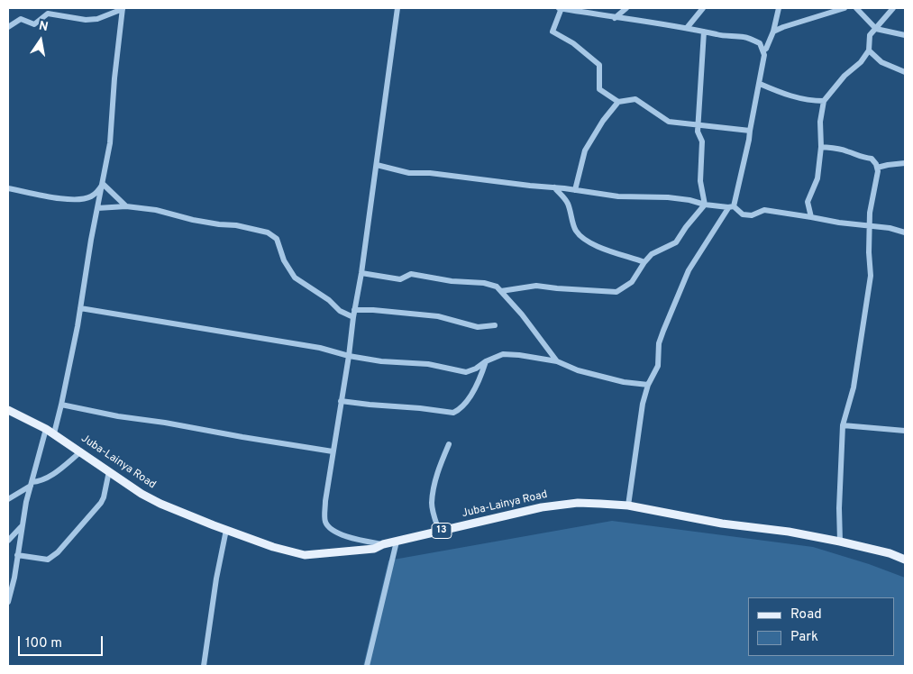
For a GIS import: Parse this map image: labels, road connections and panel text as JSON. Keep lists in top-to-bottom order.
{
  "streets": {
    "main road": ["Juba-Lainya Road", "13"]
  },
  "legend": ["Road", "Park"],
  "scale_bar": "100 m",
  "north": "top"
}
